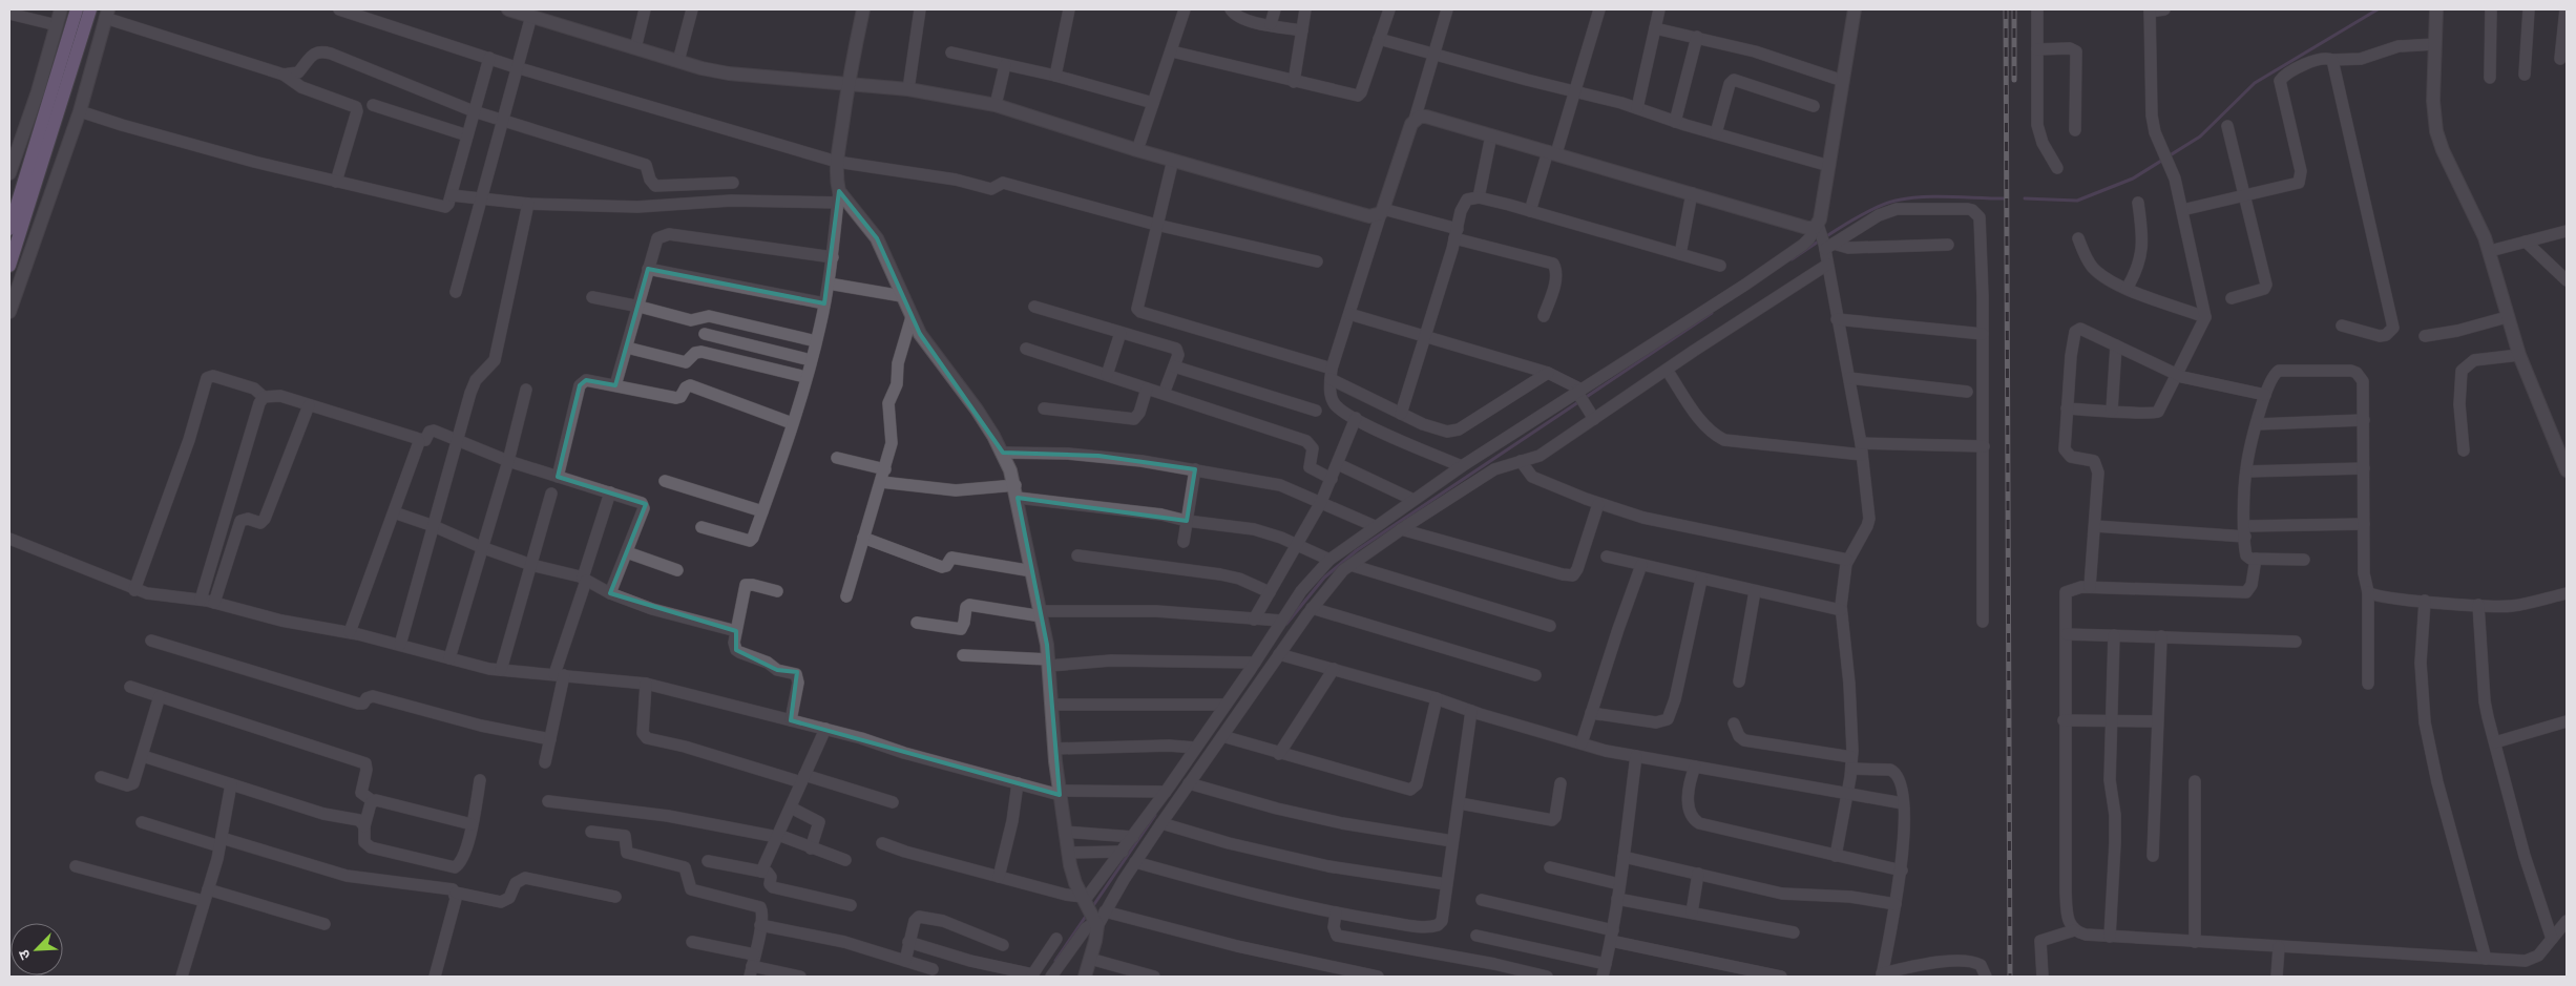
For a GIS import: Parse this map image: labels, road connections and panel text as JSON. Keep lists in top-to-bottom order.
{
  "north": "bottom left"
}
